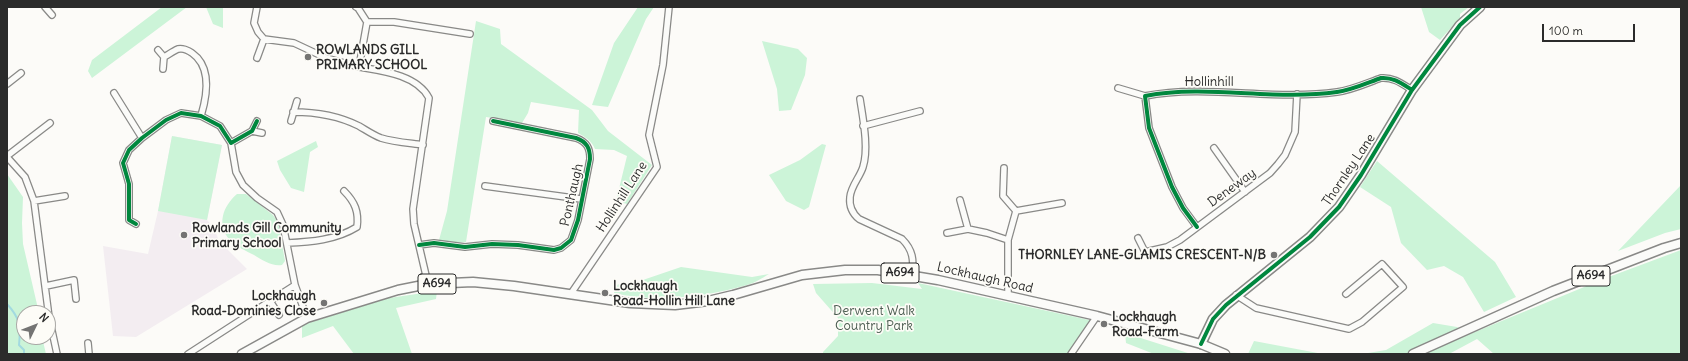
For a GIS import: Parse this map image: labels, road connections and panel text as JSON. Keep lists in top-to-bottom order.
{
  "streets": {
    "main road": ["Thornley Lane", "A694", "Lockhaugh Road"],
    "street": [
      "Hollinhill",
      "Deneway",
      "Ponthaugh",
      "Hollinhill Lane"
    ]
  },
  "crossings": [
    ["Hollinhill", "Thornley Lane"],
    ["Hollinhill", "Deneway"],
    ["Thornley Lane", "Lockhaugh Road"],
    ["Hollinhill Lane", "A694"],
    ["Hollinhill Lane", "Lockhaugh Road"],
    ["A694", "Lockhaugh Road"]
  ],
  "parks": ["Derwent Walk Country Park"],
  "places": [
    "ROWLANDS GILL PRIMARY SCHOOL",
    "Rowlands Gill Community Primary School",
    "THORNLEY LANE-GLAMIS CRESCENT-N/B",
    "Lockhaugh Road-Hollin Hill Lane",
    "Lockhaugh Road-Dominies Close",
    "Lockhaugh Road-Farm"
  ],
  "scale_bar": "100 m",
  "north": "top right"
}
